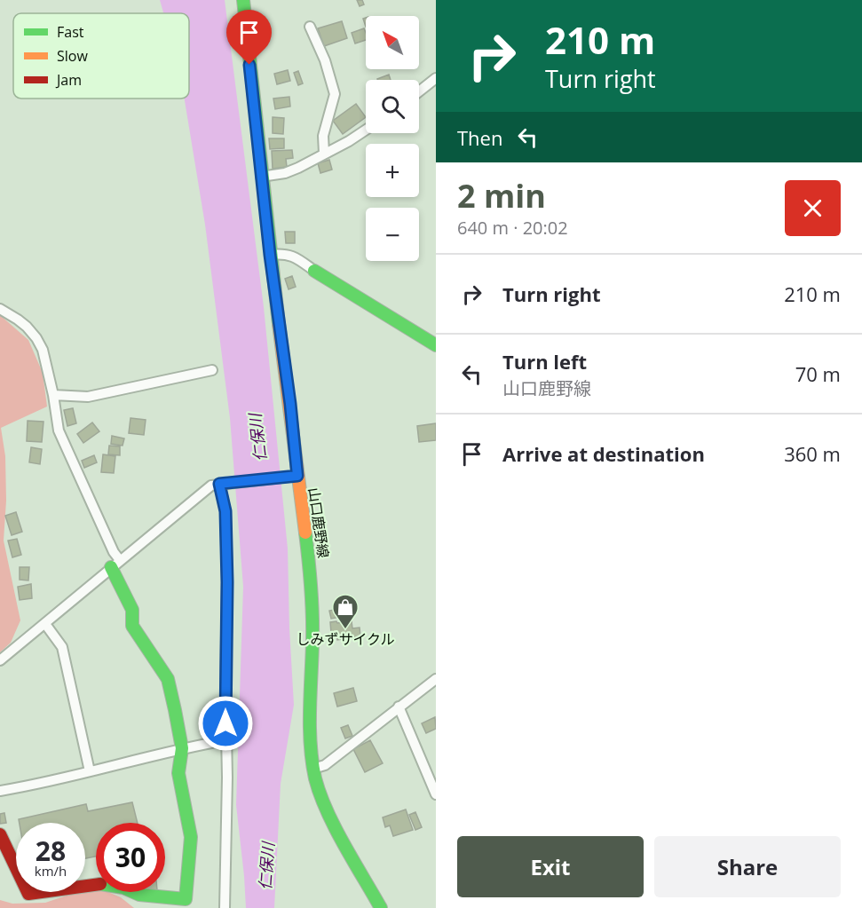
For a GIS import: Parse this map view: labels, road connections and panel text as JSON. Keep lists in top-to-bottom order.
{
  "streets": {
    "main road": ["山口鹿野線"]
  },
  "water": ["仁保川"],
  "places": {
    "shop": ["しみずサイクル"]
  },
  "legend": ["Fast", "Slow", "Jam"],
  "north": "top left",
  "page": {
    "turn": ["210 m", "Turn right"],
    "map_buttons": ["+", "−"],
    "then": "Then",
    "heading": ["2 min", "640 m · 20:02"],
    "list": [
      {
        "name": "Turn right",
        "value": "210 m"
      },
      {
        "name": "Turn left",
        "note": "山口鹿野線",
        "value": "70 m"
      },
      {
        "name": "Arrive at destination",
        "value": "360 m"
      }
    ],
    "speed": "28 km/h",
    "limit": "30",
    "buttons": ["Exit", "Share"]
  }
}
